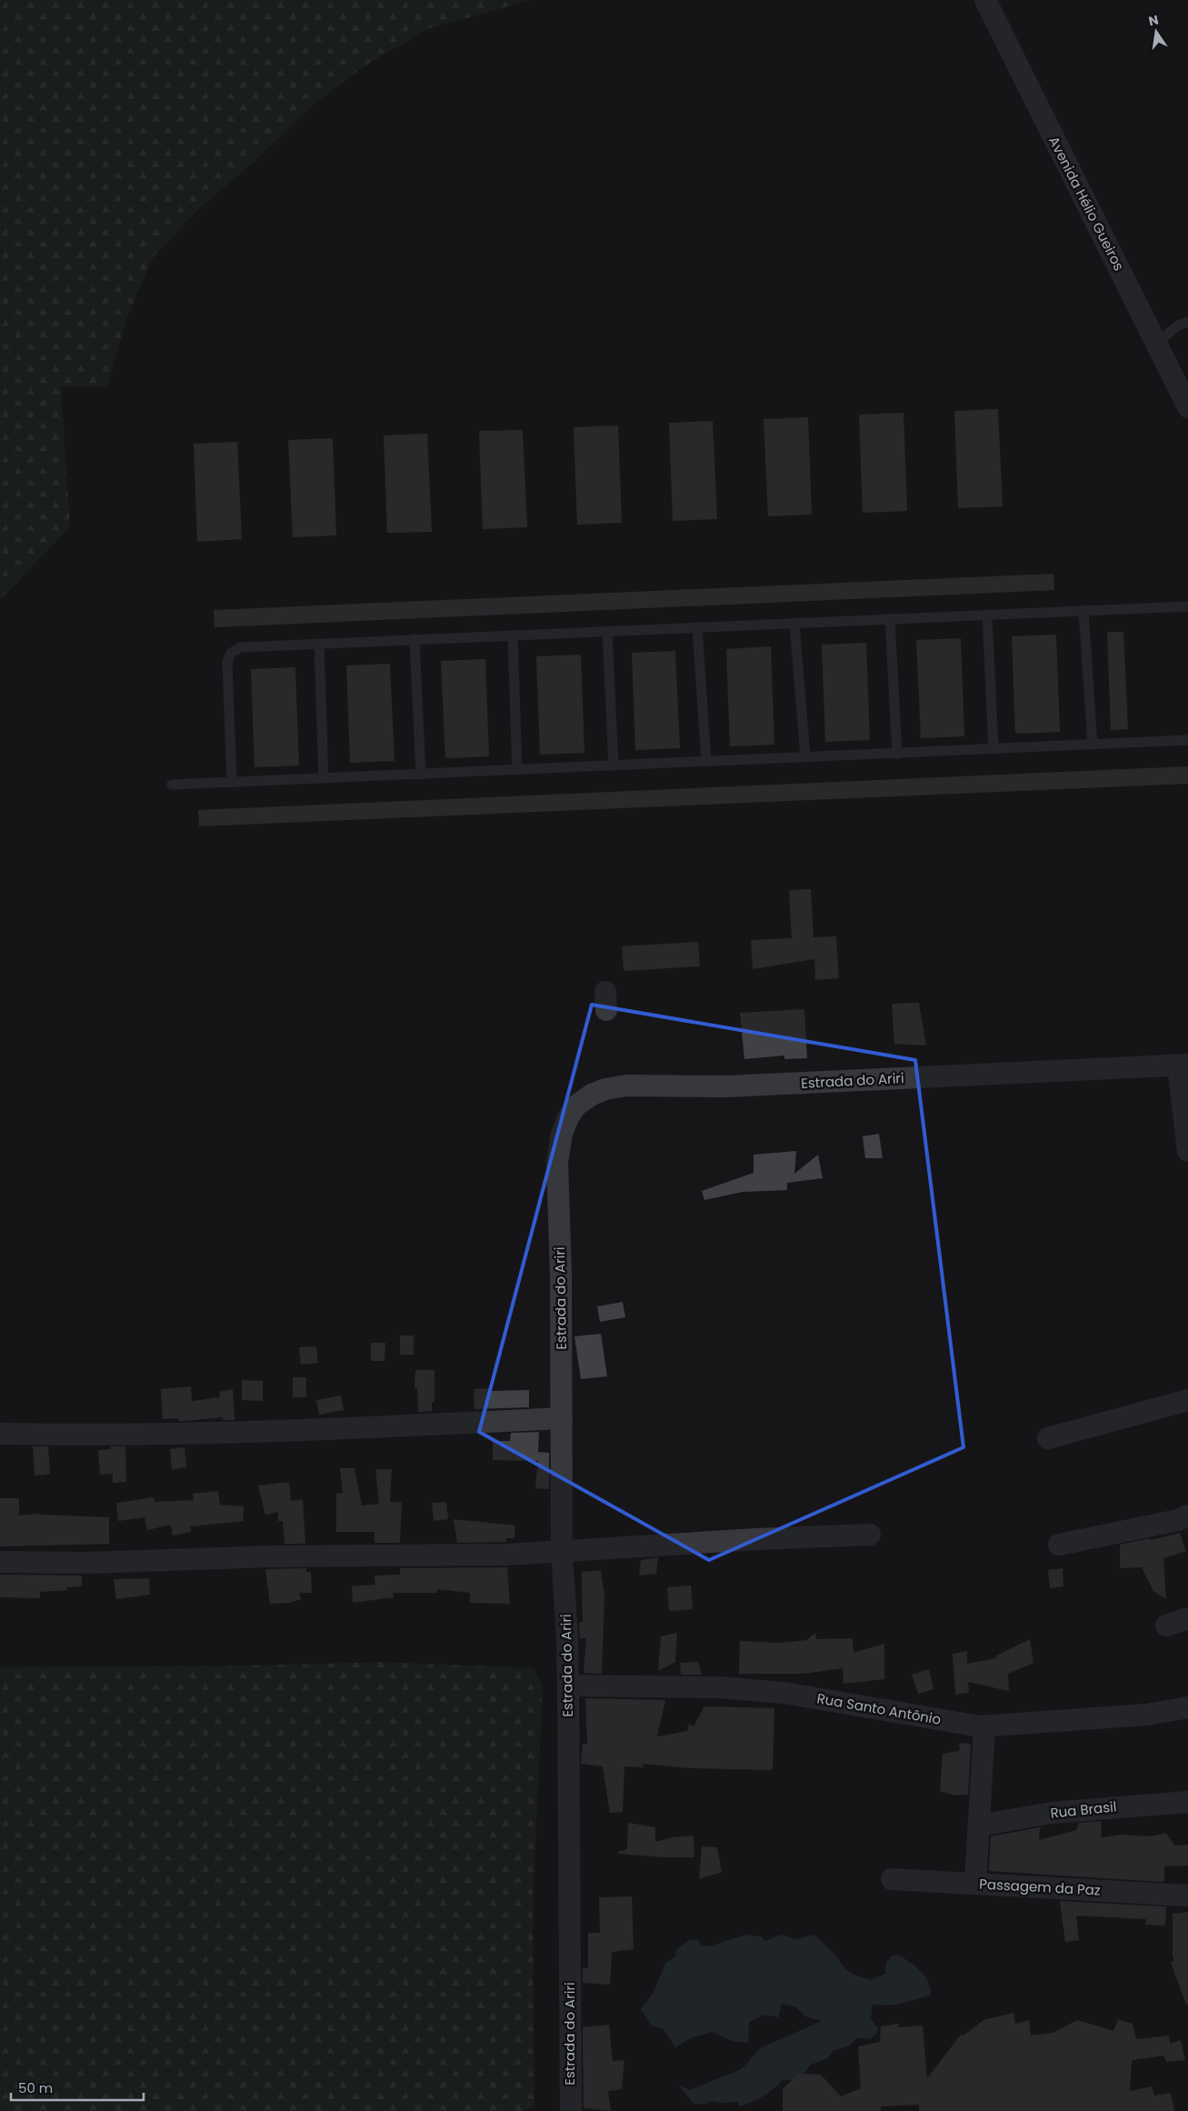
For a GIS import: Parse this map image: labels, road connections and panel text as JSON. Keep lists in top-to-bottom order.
{
  "streets": {
    "street": [
      "Avenida Hélio Gueiros",
      "Estrada do Ariri",
      "Rua Santo Antônio",
      "Rua Brasil",
      "Passagem da Paz"
    ]
  },
  "crossings": [
    ["Estrada do Ariri", "Rua Santo Antônio"]
  ],
  "scale_bar": "50 m",
  "north": "top"
}
